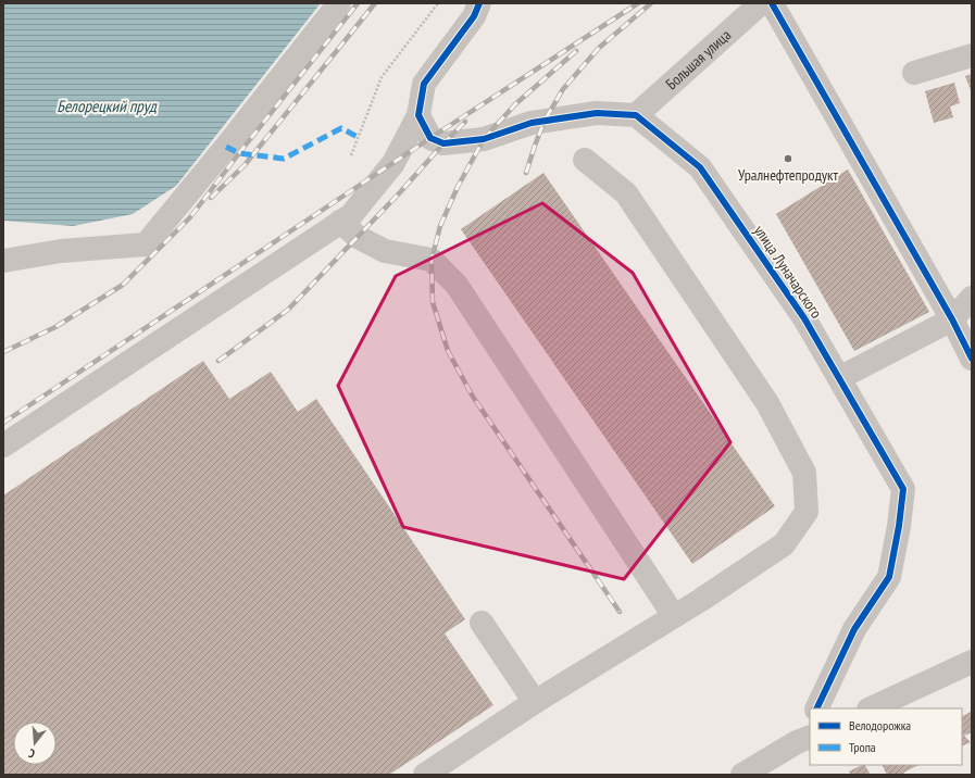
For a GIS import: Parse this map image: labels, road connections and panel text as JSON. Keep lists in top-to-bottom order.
{
  "streets": {
    "street": ["Большая улица", "улица Луначарского"]
  },
  "crossings": [
    ["Большая улица", "улица Луначарского"]
  ],
  "water": ["Белорецкий пруд"],
  "places": ["Уралнефтепродукт"],
  "legend": ["Велодорожка", "Тропа"],
  "north": "bottom"
}
